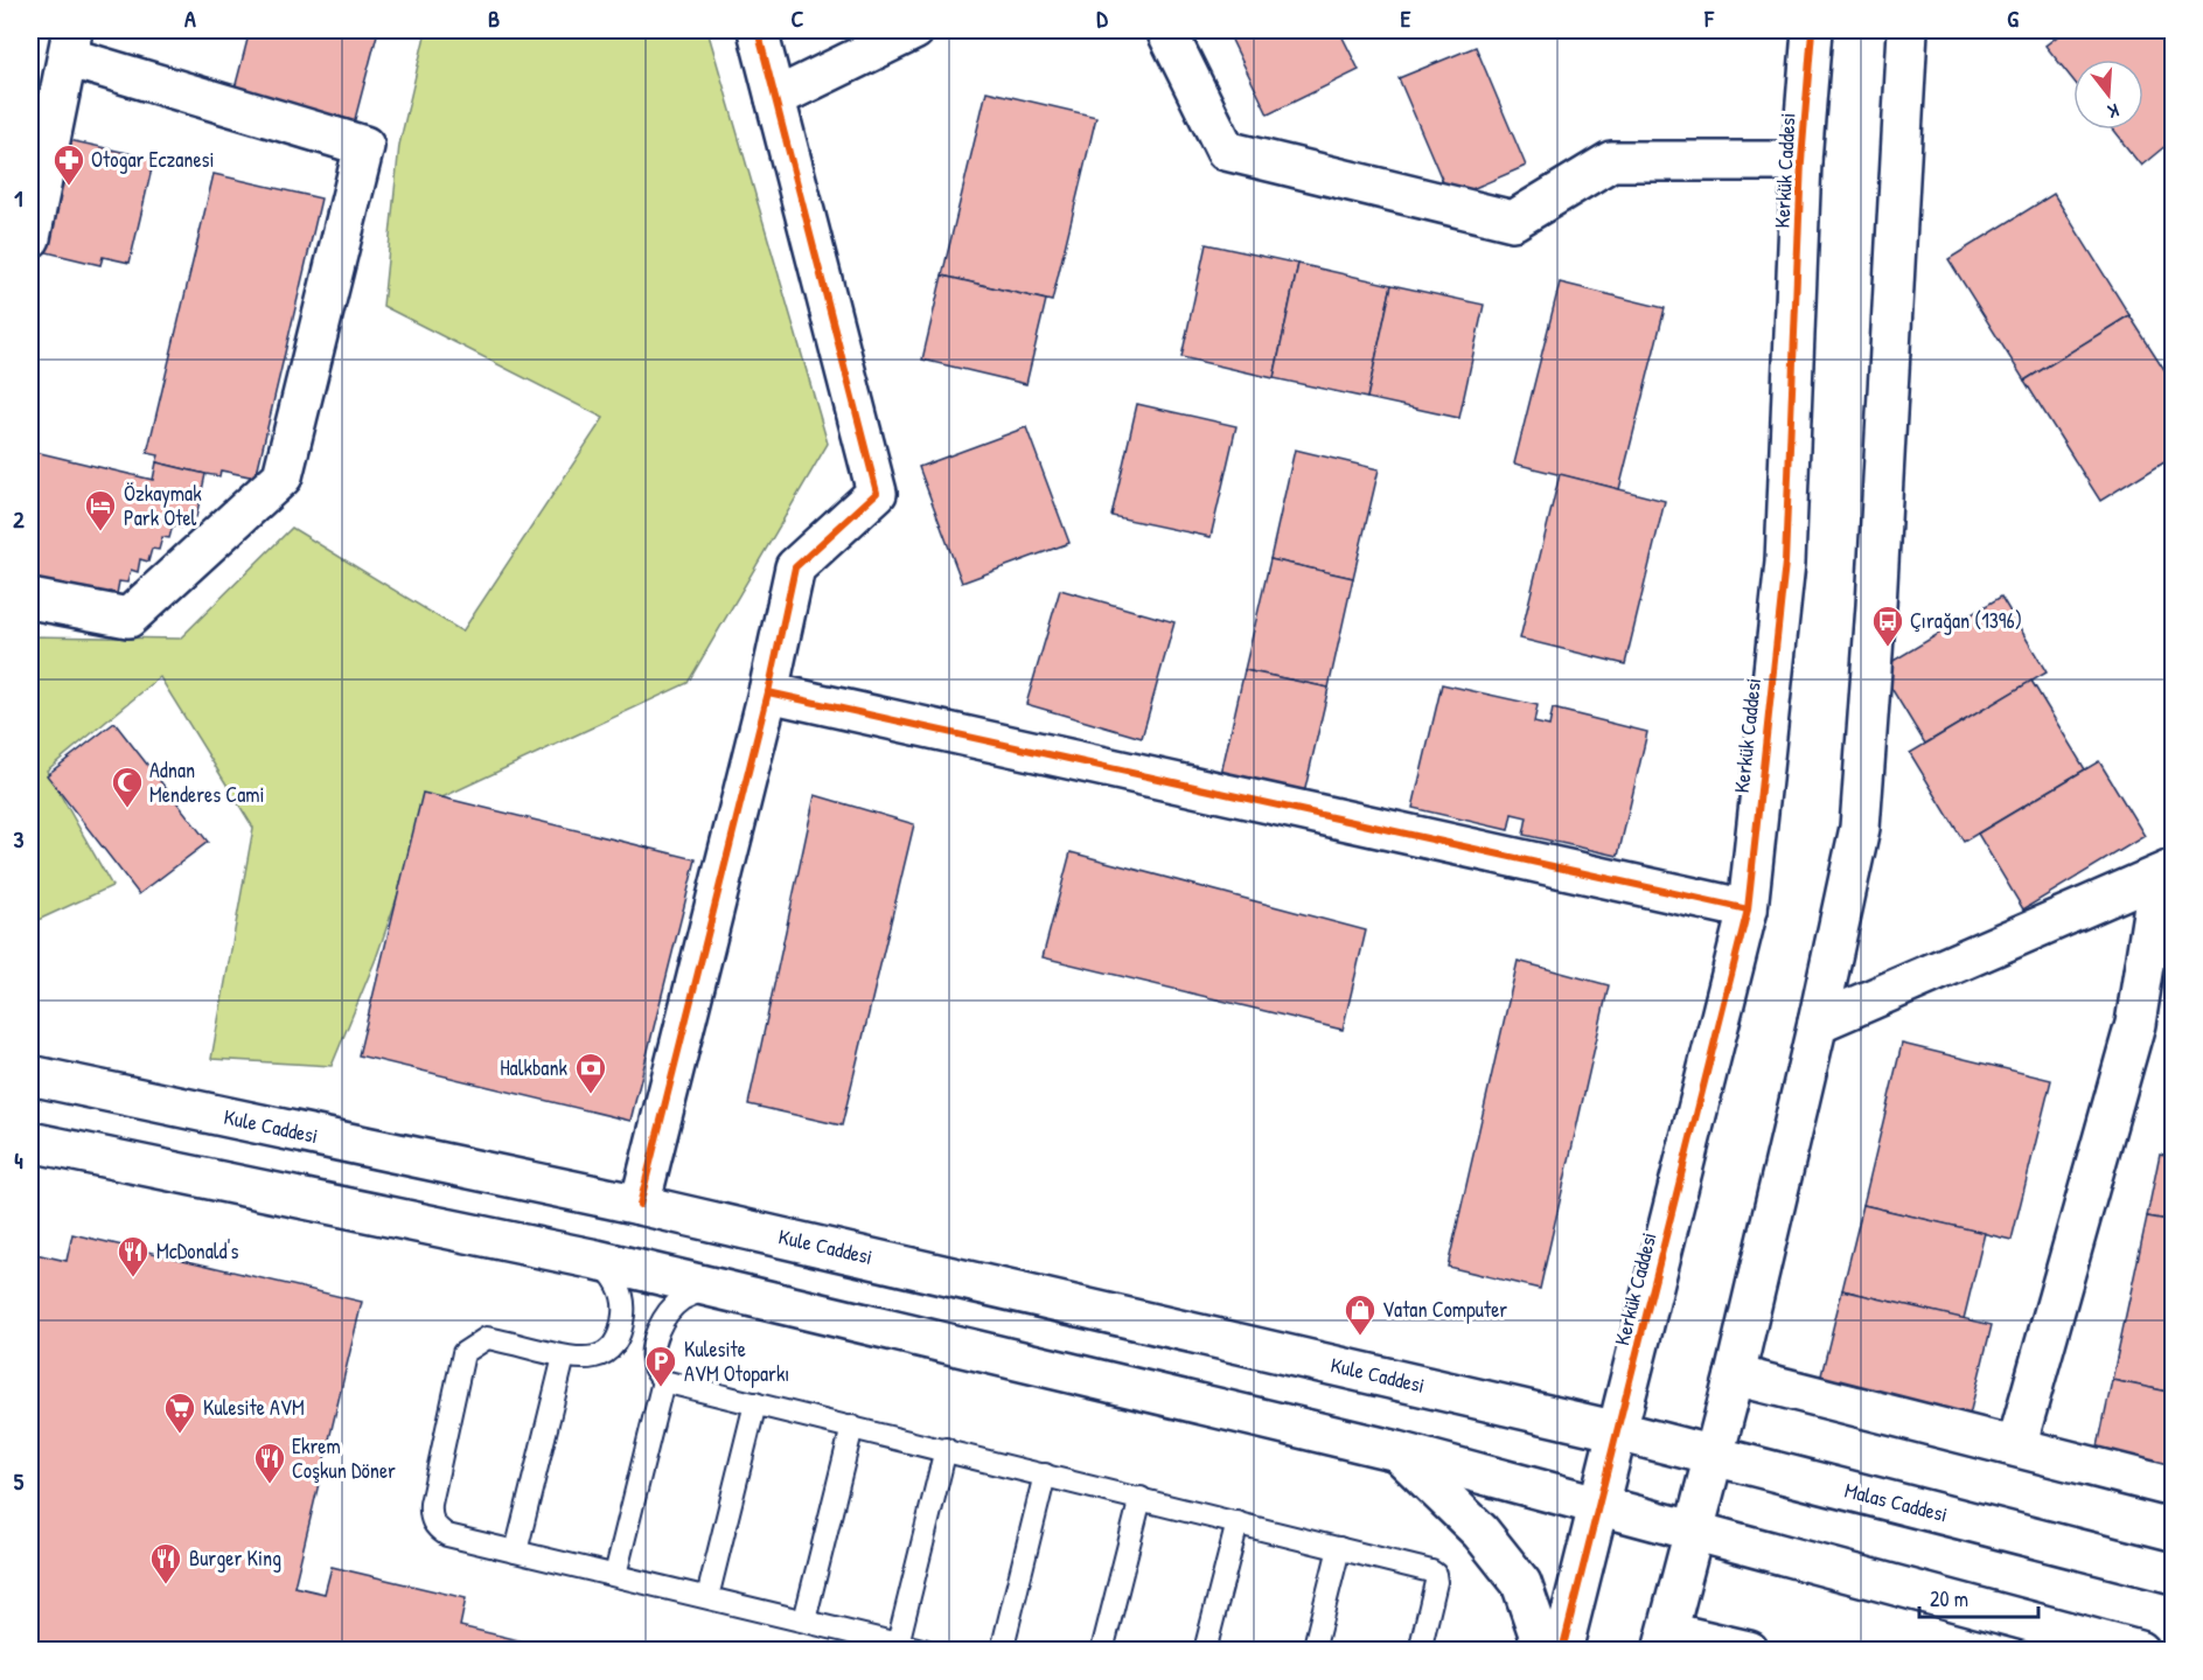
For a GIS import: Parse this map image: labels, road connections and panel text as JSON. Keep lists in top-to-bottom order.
{
  "streets": {
    "street": ["Kerkük Caddesi", "Kule Caddesi", "Malas Caddesi"]
  },
  "crossings": [
    ["Kerkük Caddesi", "Kule Caddesi"],
    ["Kerkük Caddesi", "Malas Caddesi"],
    ["Kule Caddesi", "Malas Caddesi"]
  ],
  "places": {
    "pharmacy": ["Otogar Eczanesi"],
    "hotel": ["Özkaymak Park Otel"],
    "bus stop": ["Çırağan (1396)"],
    "mosque": ["Adnan Menderes Cami"],
    "bank": ["Halkbank"],
    "restaurant": ["McDonald's", "Ekrem Coşkun Döner", "Burger King"],
    "shop": ["Vatan Computer"],
    "parking": ["Kulesite AVM Otoparkı"],
    "supermarket": ["Kulesite AVM"]
  },
  "scale_bar": "20 m",
  "north": "bottom",
  "grid": {
    "columns": [
      "A",
      "B",
      "C",
      "D",
      "E",
      "F",
      "G"
    ],
    "rows": [
      "1",
      "2",
      "3",
      "4",
      "5"
    ]
  }
}
